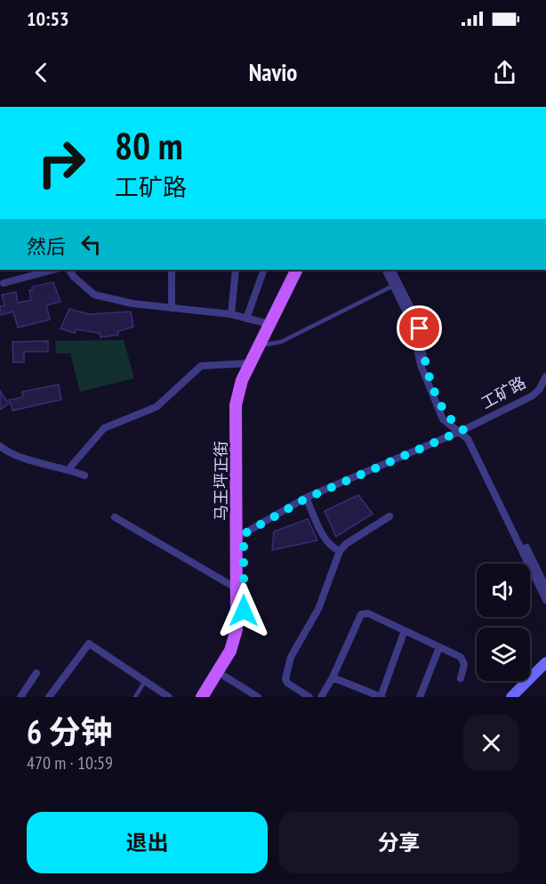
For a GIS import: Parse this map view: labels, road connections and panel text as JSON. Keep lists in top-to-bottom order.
{
  "streets": {
    "main road": ["马王坪正街"],
    "street": ["工矿路"]
  },
  "crossings": [
    ["工矿路", "马王坪正街"]
  ],
  "page": {
    "status": "10:53",
    "header": "Navio",
    "turn": ["80 m", "工矿路"],
    "then": "然后",
    "heading": ["6 分钟", "470 m · 10:59"],
    "buttons": ["退出", "分享"]
  }
}
